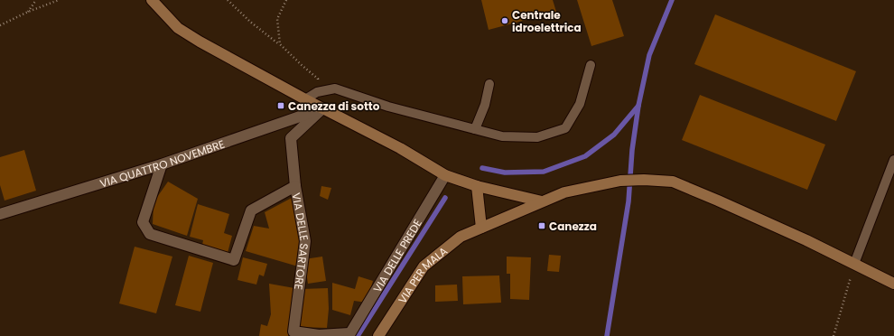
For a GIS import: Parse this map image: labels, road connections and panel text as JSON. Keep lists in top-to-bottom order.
{
  "streets": {
    "main road": ["VIA PER MALA"],
    "street": ["VIA QUATTRO NOVEMBRE", "VIA DELLE SARTORE", "VIA DELLE PREDE"]
  },
  "crossings": [
    ["VIA QUATTRO NOVEMBRE", "VIA DELLE SARTORE"],
    ["VIA DELLE SARTORE", "VIA DELLE PREDE"]
  ],
  "places": {
    "other": ["Centrale idroelettrica"],
    "transit": ["Canezza di sotto", "Canezza"]
  }
}
